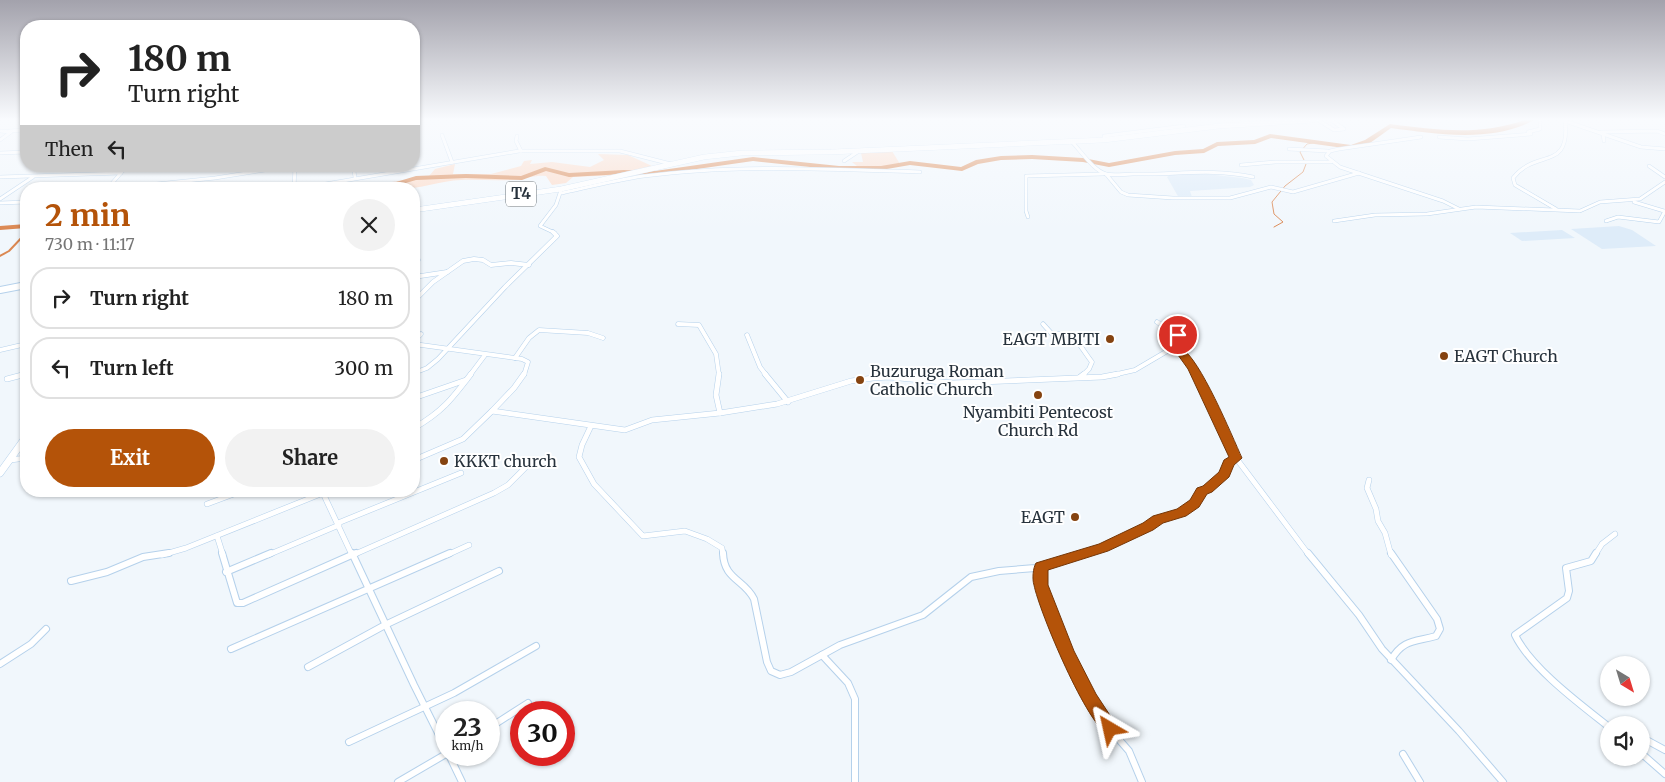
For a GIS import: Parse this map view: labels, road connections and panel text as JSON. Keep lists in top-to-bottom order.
{
  "streets": {
    "highway": ["T4"]
  },
  "places": [
    "EAGT MBITI",
    "EAGT Church",
    "Buzuruga Roman Catholic Church",
    "Nyambiti Pentecost Church Rd",
    "KKKT church",
    "EAGT"
  ],
  "north": "bottom right",
  "page": {
    "turn": ["180 m", "Turn right"],
    "then": "Then",
    "heading": ["2 min", "730 m · 11:17"],
    "list": [
      {
        "name": "Turn right",
        "value": "180 m"
      },
      {
        "name": "Turn left",
        "value": "300 m"
      }
    ],
    "buttons": ["Exit", "Share"],
    "speed": "23 km/h",
    "limit": "30"
  }
}
